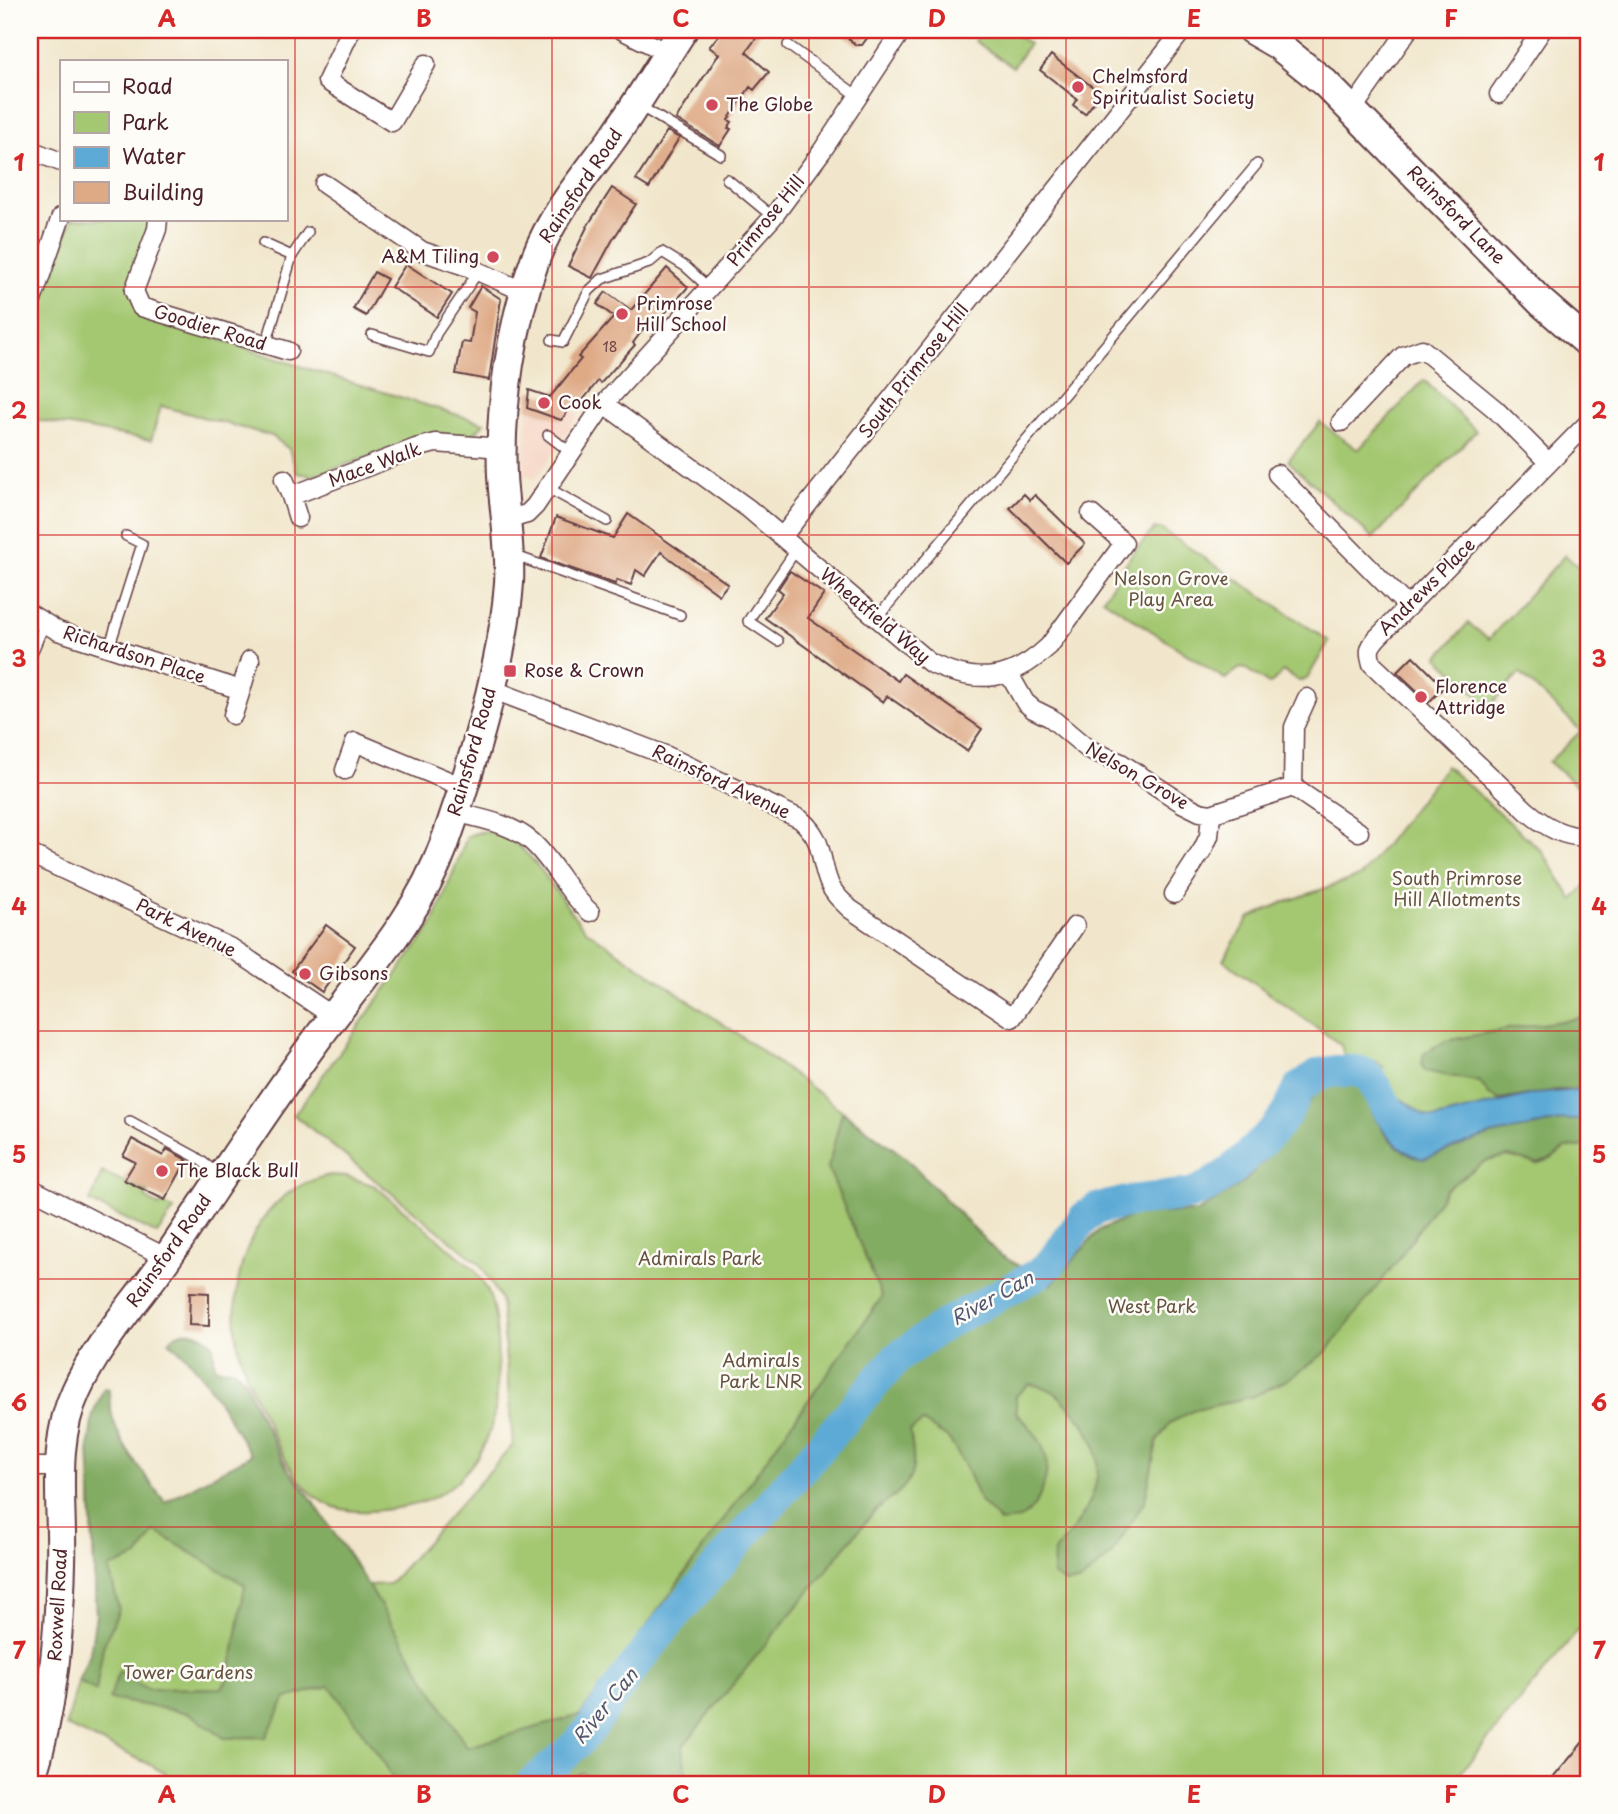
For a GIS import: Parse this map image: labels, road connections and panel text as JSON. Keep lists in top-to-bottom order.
{
  "streets": {
    "main road": ["Rainsford Road", "Rainsford Lane", "Roxwell Road"],
    "street": [
      "Primrose Hill",
      "Goodier Road",
      "South Primrose Hill",
      "Mace Walk",
      "Andrews Place",
      "Wheatfield Way",
      "Richardson Place",
      "Nelson Grove",
      "Rainsford Avenue",
      "Park Avenue"
    ]
  },
  "crossings": [
    ["Rainsford Road", "Primrose Hill"],
    ["Rainsford Road", "Mace Walk"],
    ["Rainsford Road", "Rainsford Avenue"],
    ["Rainsford Road", "Park Avenue"],
    ["Rainsford Road", "Roxwell Road"],
    ["South Primrose Hill", "Wheatfield Way"],
    ["Wheatfield Way", "Nelson Grove"]
  ],
  "water": ["River Can"],
  "parks": [
    "Nelson Grove Play Area",
    "South Primrose Hill Allotments",
    "Admirals Park",
    "West Park",
    "Admirals Park LNR",
    "Tower Gardens"
  ],
  "places": {
    "other": [
      "Chelmsford Spiritualist Society",
      "The Globe",
      "A&M Tiling",
      "Primrose Hill School",
      "Cook",
      "Florence Attridge",
      "Gibsons",
      "The Black Bull"
    ],
    "transit": ["Rose & Crown"]
  },
  "house_numbers": ["18"],
  "legend": [
    "Road",
    "Park",
    "Water",
    "Building"
  ],
  "grid": {
    "columns": [
      "A",
      "B",
      "C",
      "D",
      "E",
      "F"
    ],
    "rows": [
      "1",
      "2",
      "3",
      "4",
      "5",
      "6",
      "7"
    ]
  }
}
